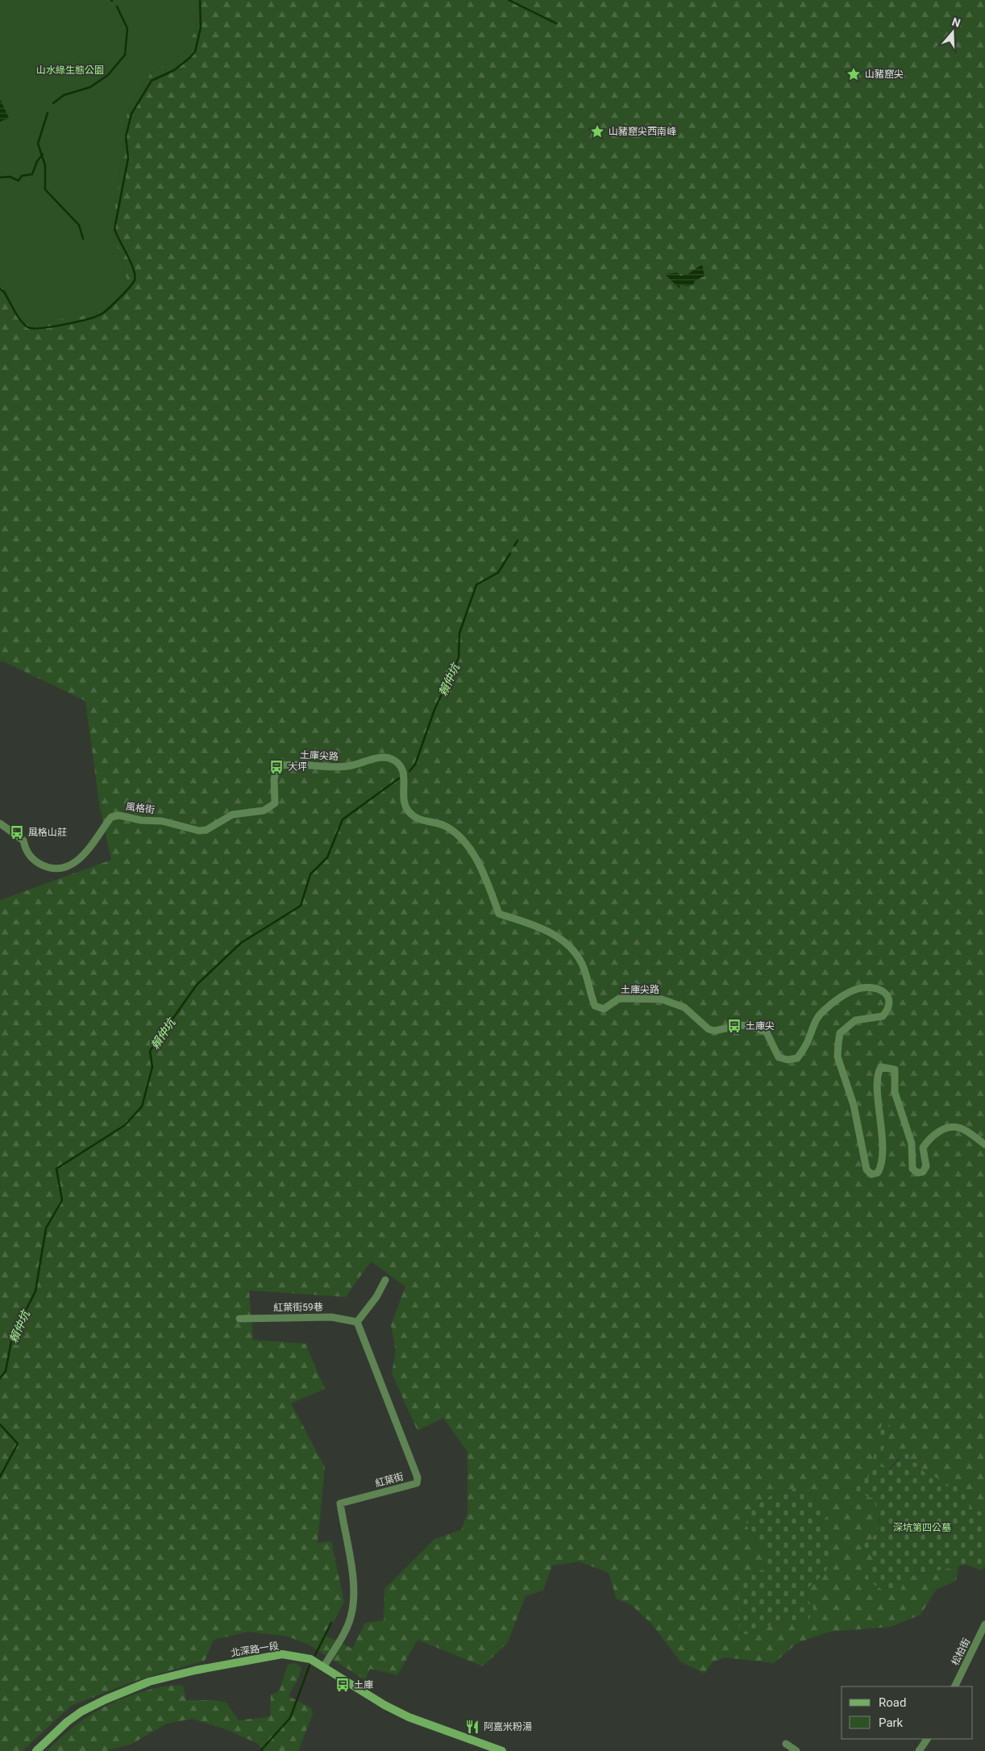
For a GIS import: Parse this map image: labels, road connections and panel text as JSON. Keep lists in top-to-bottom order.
{
  "streets": {
    "main road": ["北深路一段"],
    "street": [
      "土庫尖路",
      "風格街",
      "紅葉街59巷",
      "紅葉街",
      "松柏街"
    ]
  },
  "crossings": [
    ["土庫尖路", "風格街"],
    ["紅葉街59巷", "紅葉街"],
    ["紅葉街", "北深路一段"]
  ],
  "water": ["賴仲坑"],
  "parks": ["山水綠生態公園", "深坑第四公墓"],
  "places": {
    "place": ["山豬窟尖", "山豬窟尖西南峰"],
    "bus stop": [
      "大坪",
      "風格山莊",
      "土庫尖",
      "土庫"
    ],
    "restaurant": ["阿嘉米粉湯"]
  },
  "legend": ["Road", "Park"],
  "north": "top"
}
